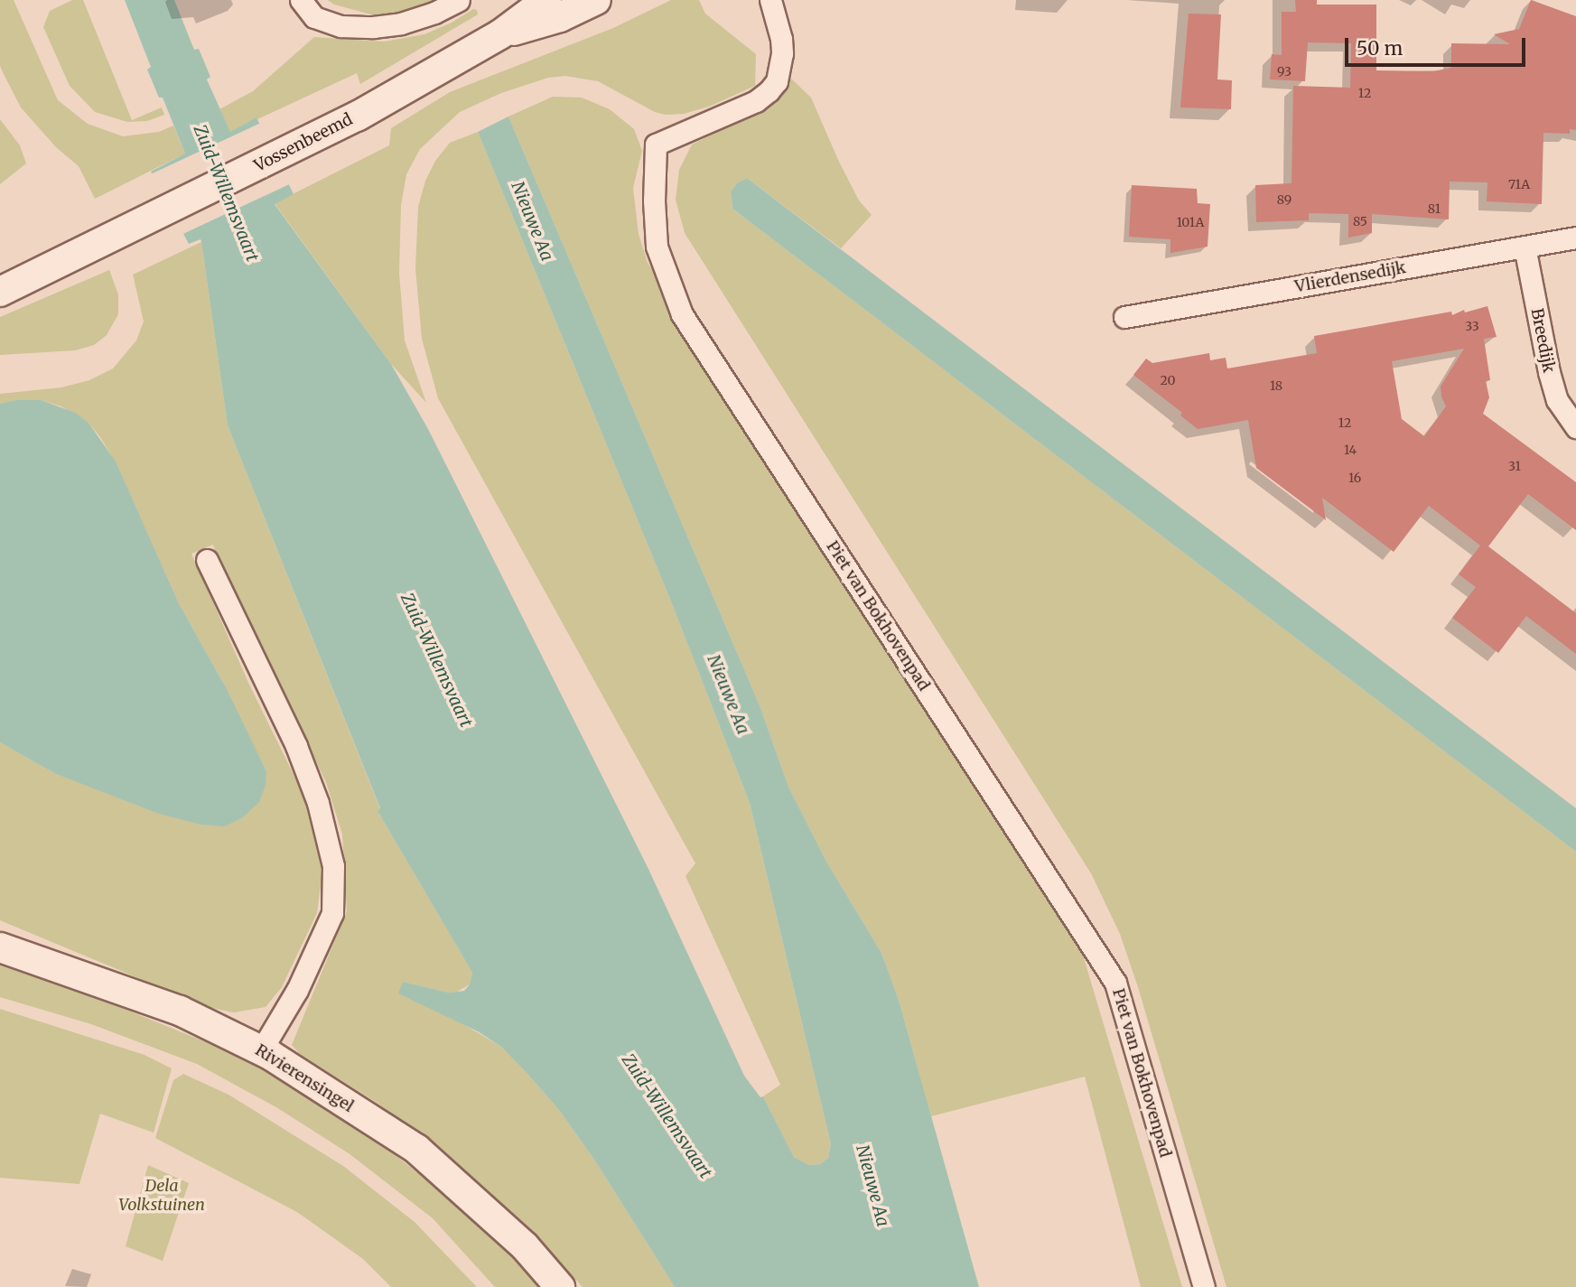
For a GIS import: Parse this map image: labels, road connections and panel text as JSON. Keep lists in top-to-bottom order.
{
  "streets": {
    "main road": ["Vossenbeemd", "Rivierensingel"],
    "street": ["Vlierdensedijk", "Breedijk", "Piet van Bokhovenpad"]
  },
  "crossings": [
    ["Vlierdensedijk", "Breedijk"]
  ],
  "water": ["Zuid-Willemsvaart", "Nieuwe Aa"],
  "parks": ["Dela Volkstuinen"],
  "house_numbers": [
    "93",
    "12",
    "71A",
    "89",
    "81",
    "85",
    "101A",
    "33",
    "20",
    "18",
    "12",
    "14",
    "31",
    "16"
  ],
  "scale_bar": "50 m"
}
